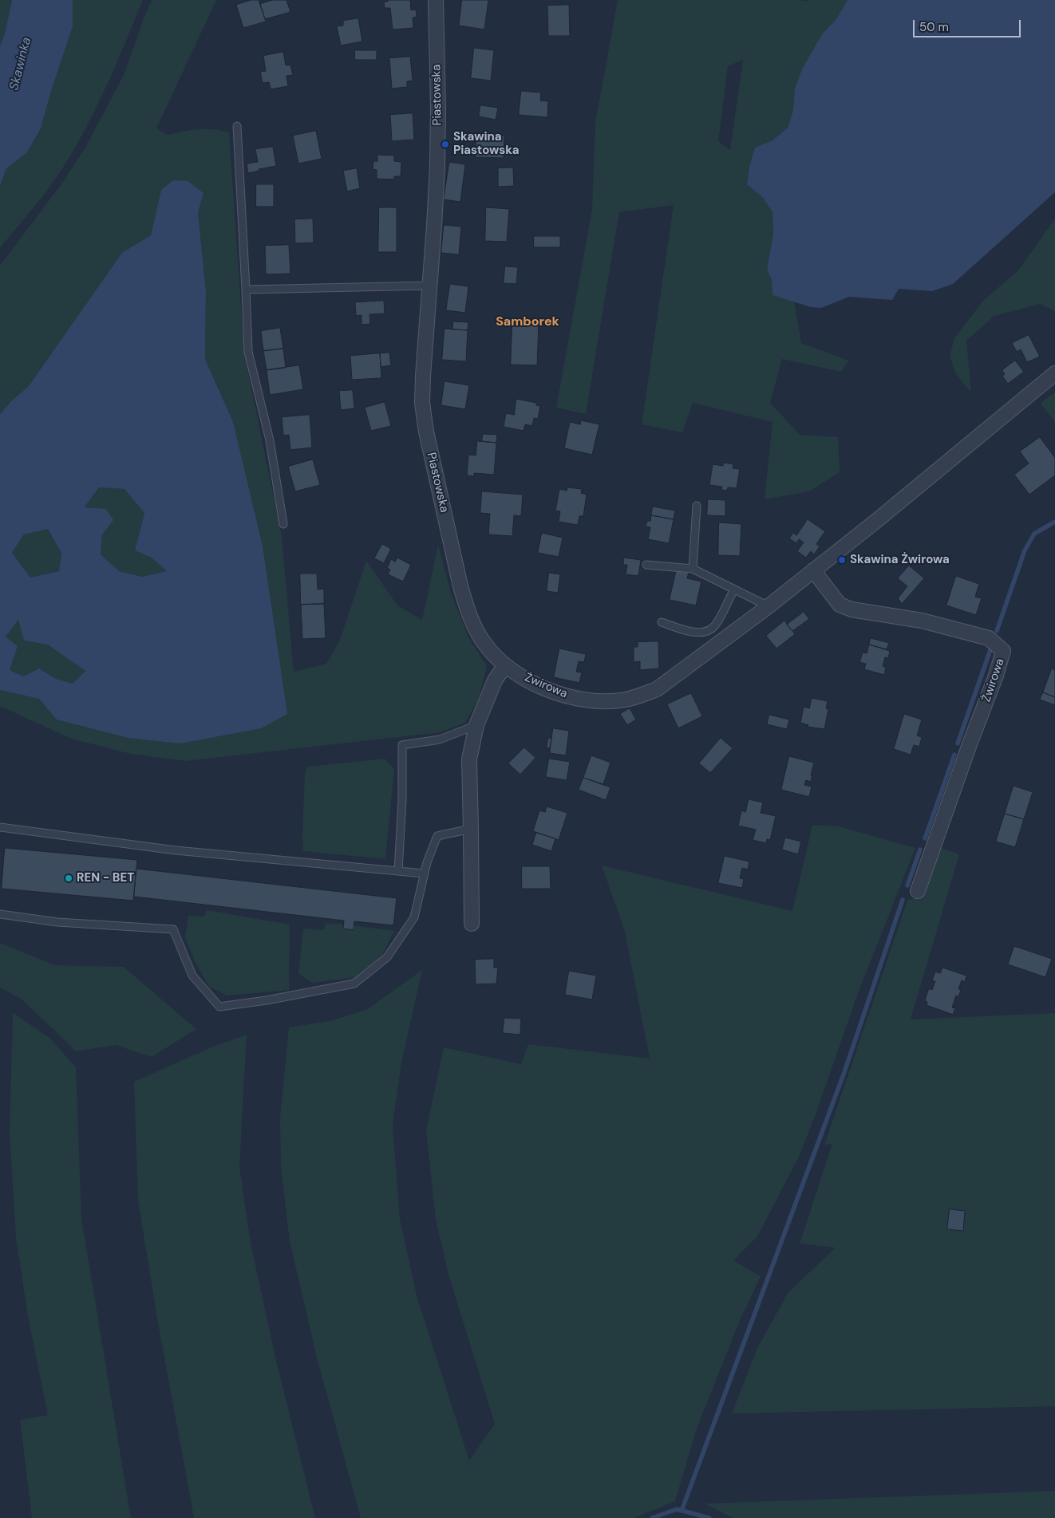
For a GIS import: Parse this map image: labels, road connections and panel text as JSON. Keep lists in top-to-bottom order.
{
  "streets": {
    "street": ["Piastowska", "Żwirowa"]
  },
  "crossings": [
    ["Piastowska", "Żwirowa"]
  ],
  "districts": ["Samborek"],
  "water": ["Skawinka"],
  "places": ["Skawina Piastowska", "Skawina Żwirowa", "REN - BET"],
  "scale_bar": "50 m"
}
